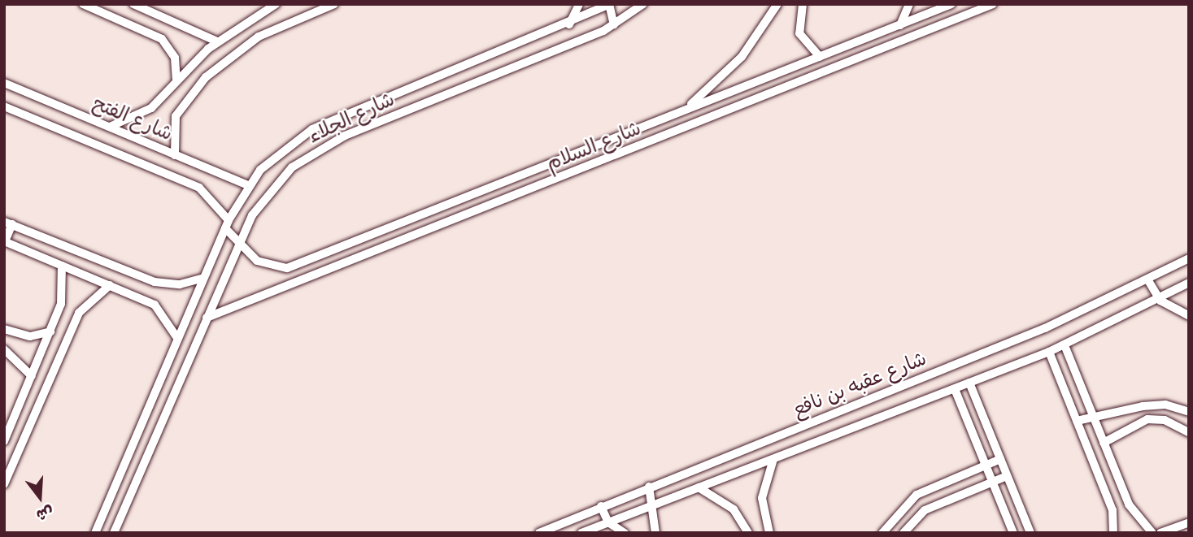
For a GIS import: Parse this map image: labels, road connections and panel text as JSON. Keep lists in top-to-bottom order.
{
  "streets": {
    "street": [
      "شارع الجلاء",
      "شارع الفتح",
      "شارع السلام",
      "شارع عقبه بن نافع"
    ]
  },
  "crossings": [
    ["شارع الجلاء", "شارع الفتح"],
    ["شارع الجلاء", "شارع السلام"],
    ["شارع الفتح", "شارع السلام"]
  ],
  "north": "bottom"
}
